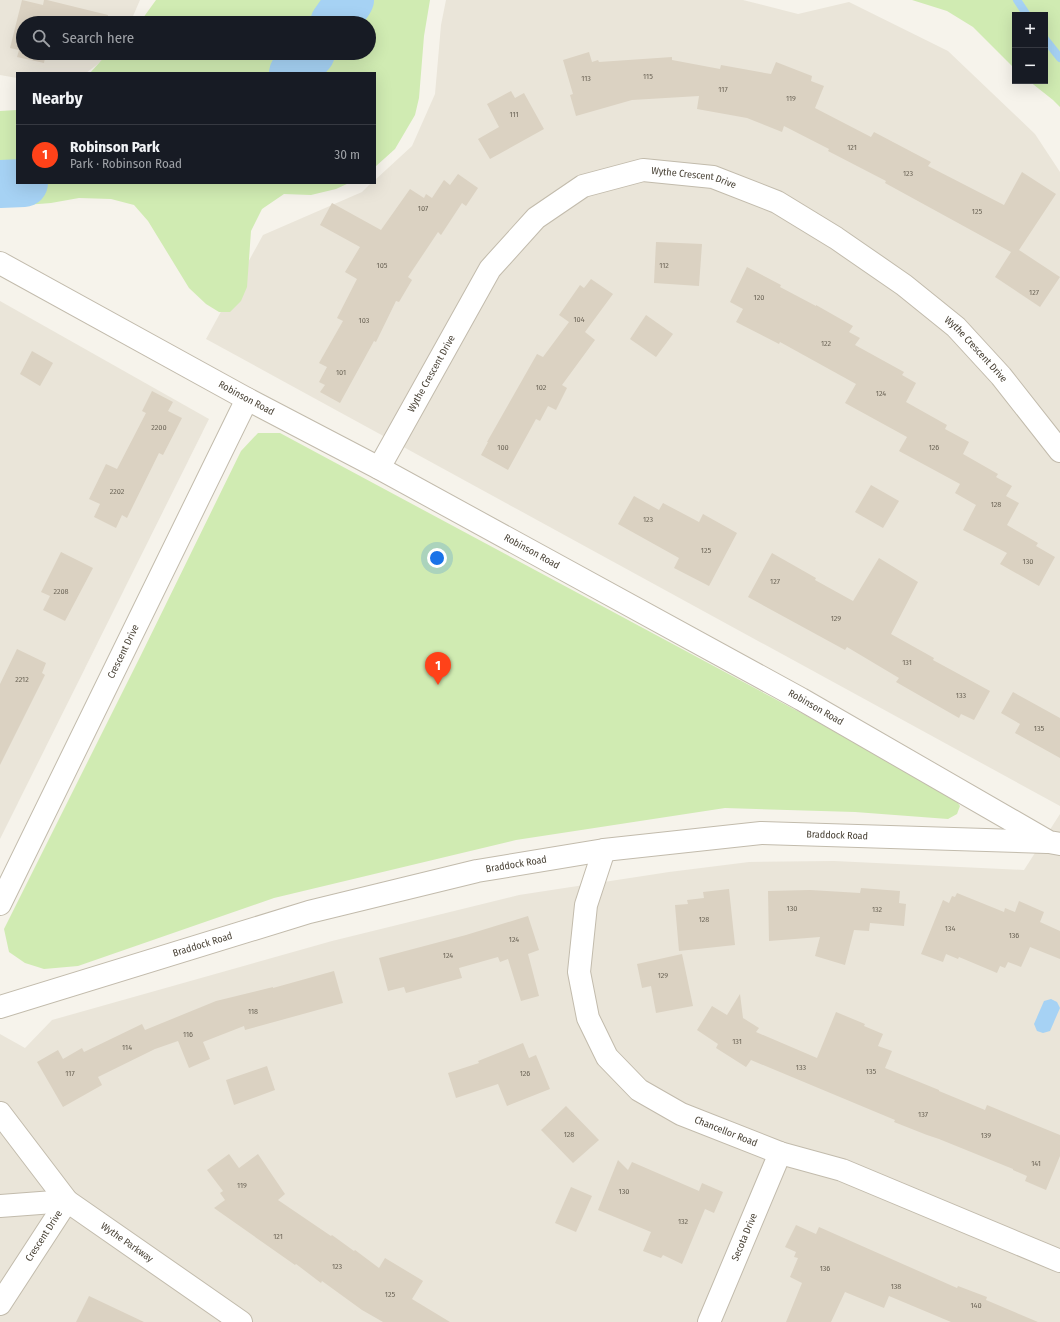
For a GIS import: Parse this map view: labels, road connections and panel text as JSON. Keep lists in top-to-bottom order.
{
  "streets": {
    "street": [
      "Wythe Crescent Drive",
      "Robinson Road",
      "Crescent Drive",
      "Braddock Road",
      "Chancellor Road",
      "Secota Drive",
      "Wythe Parkway"
    ]
  },
  "crossings": [
    ["Wythe Crescent Drive", "Robinson Road"],
    ["Robinson Road", "Crescent Drive"],
    ["Robinson Road", "Braddock Road"],
    ["Crescent Drive", "Wythe Parkway"],
    ["Braddock Road", "Chancellor Road"],
    ["Chancellor Road", "Secota Drive"]
  ],
  "house_numbers": [
    "115",
    "113",
    "117",
    "119",
    "111",
    "121",
    "123",
    "107",
    "125",
    "105",
    "112",
    "127",
    "120",
    "104",
    "103",
    "122",
    "101",
    "102",
    "124",
    "2200",
    "100",
    "126",
    "2202",
    "128",
    "123",
    "125",
    "130",
    "127",
    "2208",
    "129",
    "131",
    "2212",
    "133",
    "135",
    "130",
    "132",
    "128",
    "134",
    "136",
    "124",
    "124",
    "129",
    "118",
    "116",
    "131",
    "114",
    "133",
    "135",
    "117",
    "126",
    "137",
    "128",
    "139",
    "141",
    "119",
    "130",
    "132",
    "121",
    "123",
    "136",
    "138",
    "125",
    "140"
  ],
  "page": {
    "map_buttons": ["+", "−"],
    "search": "Search here",
    "heading": "Nearby",
    "list": [
      {
        "mark": "1",
        "name": "Robinson Park",
        "note": "Park · Robinson Road",
        "value": "30 m"
      }
    ],
    "pins": "1"
  }
}
